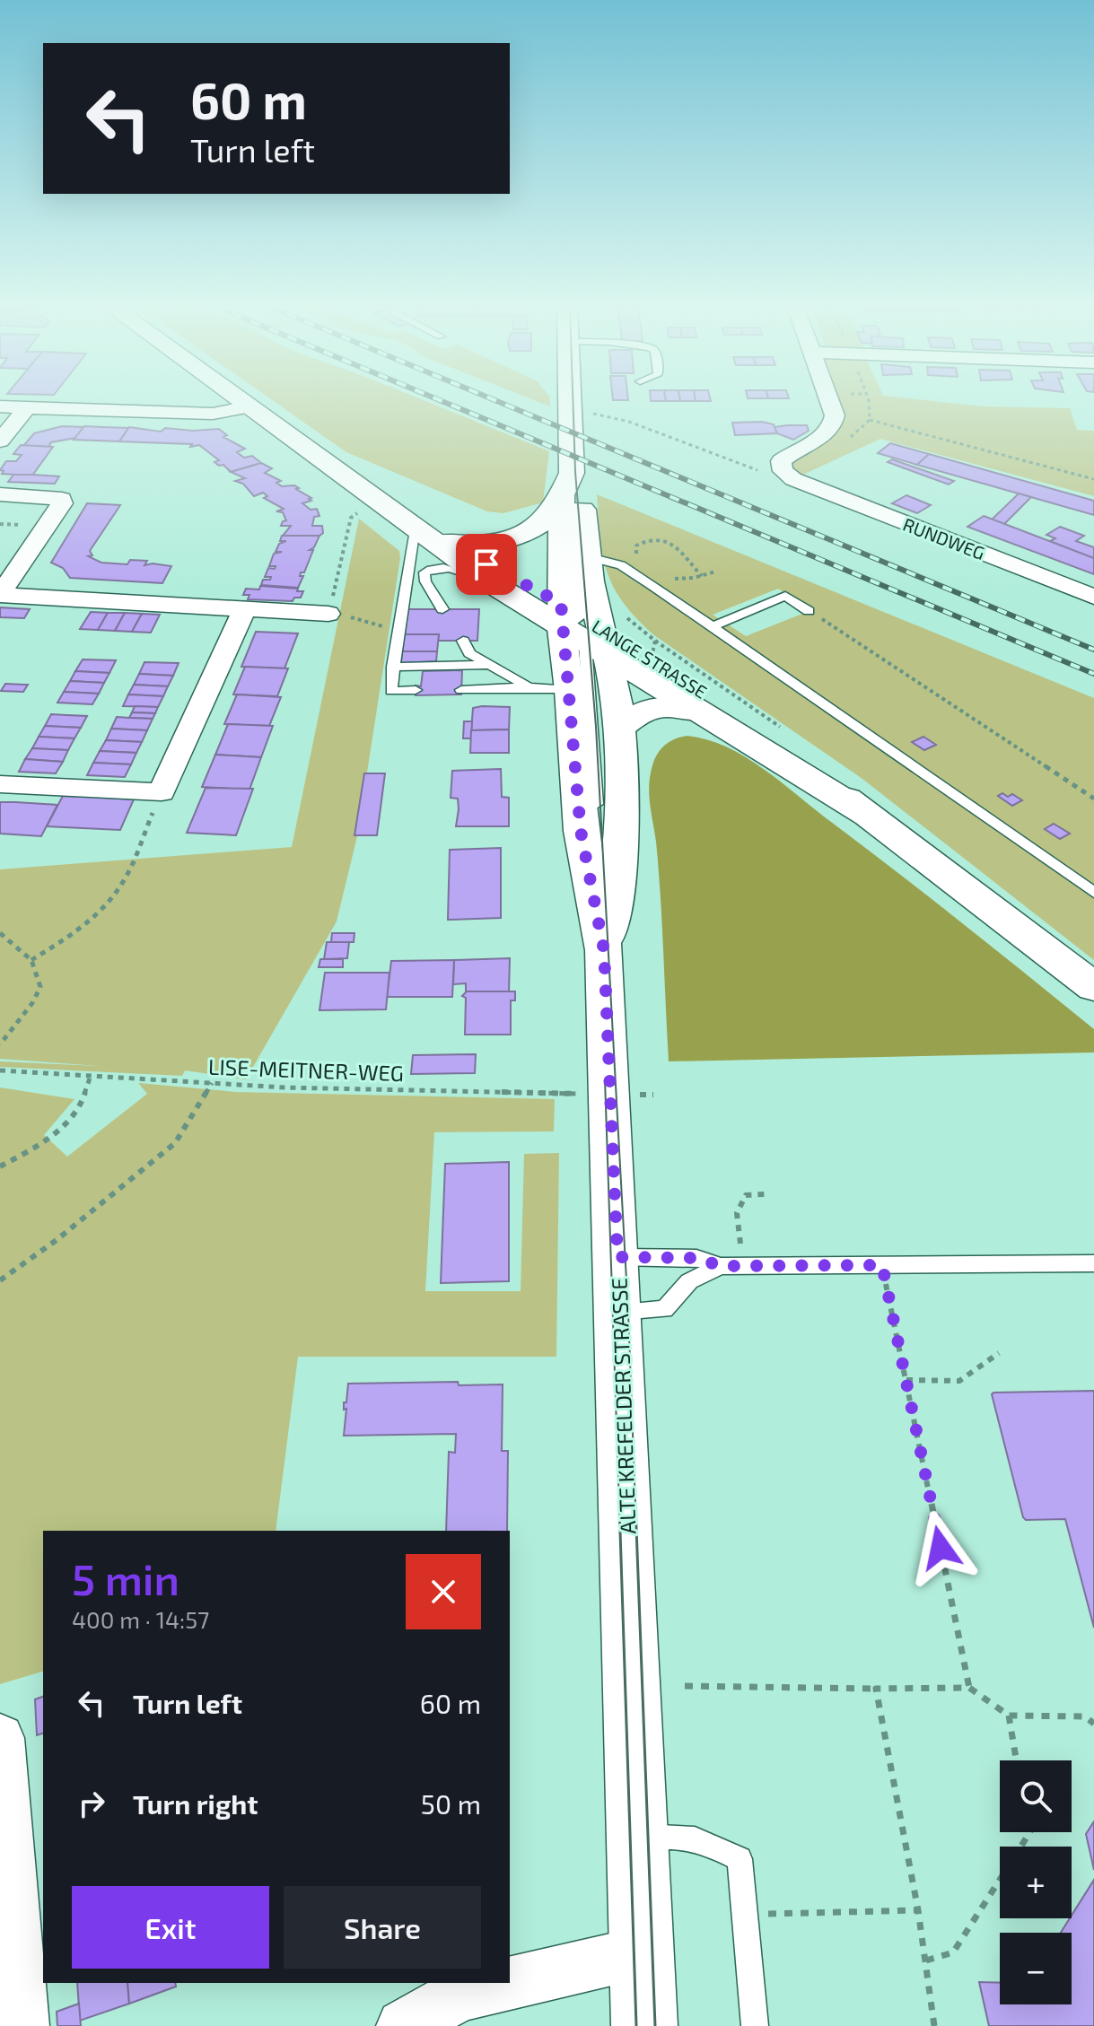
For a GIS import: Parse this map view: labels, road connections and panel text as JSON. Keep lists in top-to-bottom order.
{
  "streets": {
    "street": ["RUNDWEG", "LANGE STRASSE", "ALTE KREFELDER STRASSE"],
    "path": ["LISE-MEITNER-WEG"]
  },
  "crossings": [
    ["LANGE STRASSE", "ALTE KREFELDER STRASSE"],
    ["LISE-MEITNER-WEG", "ALTE KREFELDER STRASSE"]
  ],
  "page": {
    "turn": ["60 m", "Turn left"],
    "heading": ["5 min", "400 m · 14:57"],
    "list": [
      {
        "name": "Turn left",
        "value": "60 m"
      },
      {
        "name": "Turn right",
        "value": "50 m"
      }
    ],
    "map_buttons": ["+", "−"],
    "buttons": ["Exit", "Share"]
  }
}
